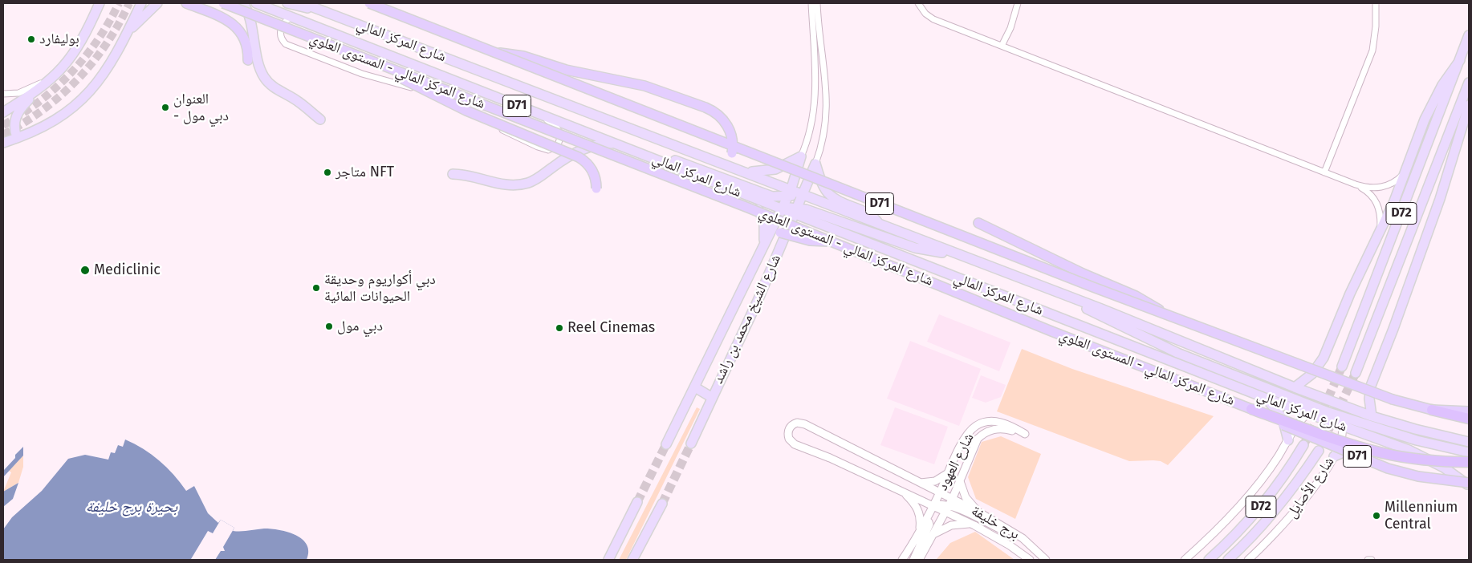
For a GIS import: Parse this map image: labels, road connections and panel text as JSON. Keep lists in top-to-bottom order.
{
  "streets": {
    "highway": ["شارع المركز المالي - المستوى العلوي", "D71"],
    "main road": [
      "شارع المركز المالي",
      "D72",
      "شارع الشيخ محمد بن راشد",
      "شارع الأصايل"
    ],
    "street": ["شارع العهود", "برج خليفة"]
  },
  "crossings": [
    ["شارع المركز المالي", "شارع المركز المالي - المستوى العلوي"],
    ["شارع المركز المالي", "شارع الشيخ محمد بن راشد"],
    ["شارع المركز المالي", "شارع الأصايل"],
    ["شارع العهود", "برج خليفة"]
  ],
  "water": ["بحيرة برج خليفة"],
  "places": [
    "بوليفارد",
    "العنوان - دبي مول",
    "متاجر NFT",
    "Mediclinic",
    "دبي أكواريوم وحديقة الحيوانات المائية",
    "دبي مول",
    "Reel Cinemas",
    "Millennium Central"
  ]
}
